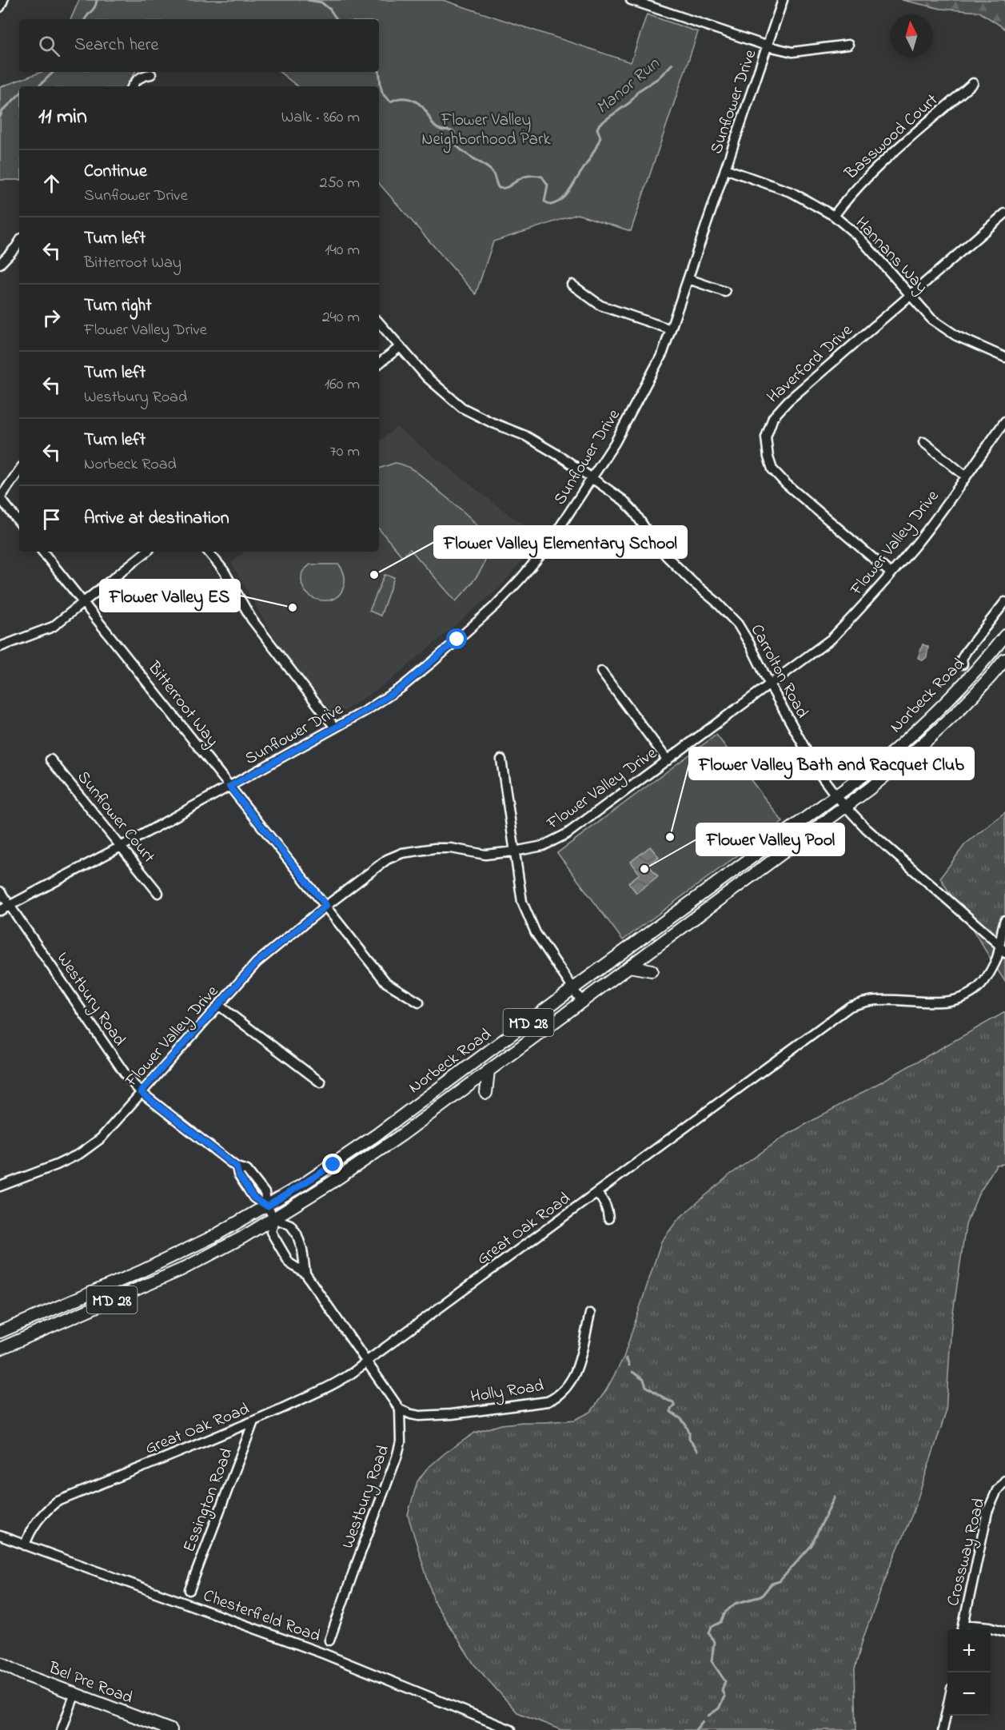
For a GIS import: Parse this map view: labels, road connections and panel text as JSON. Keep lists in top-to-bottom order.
{
  "streets": {
    "main road": ["Norbeck Road", "MD 28", "Bel Pre Road"],
    "street": [
      "Sunflower Drive",
      "Basswood Court",
      "Hannans Way",
      "Haverford Drive",
      "Flower Valley Drive",
      "Carrolton Road",
      "Bitterroot Way",
      "Sunflower Court",
      "Westbury Road",
      "Great Oak Road",
      "Holly Road",
      "Essington Road",
      "Crossway Road",
      "Chesterfield Road"
    ]
  },
  "crossings": [
    ["Sunflower Drive", "Hannans Way"],
    ["Sunflower Drive", "Carrolton Road"],
    ["Sunflower Drive", "Bitterroot Way"],
    ["Sunflower Drive", "Sunflower Court"],
    ["Sunflower Drive", "Westbury Road"],
    ["Basswood Court", "Hannans Way"],
    ["Hannans Way", "Haverford Drive"],
    ["Haverford Drive", "Flower Valley Drive"],
    ["Flower Valley Drive", "Carrolton Road"],
    ["Flower Valley Drive", "Bitterroot Way"],
    ["Flower Valley Drive", "Westbury Road"],
    ["Carrolton Road", "Norbeck Road"],
    ["Carrolton Road", "Great Oak Road"],
    ["Norbeck Road", "Westbury Road"],
    ["Westbury Road", "Great Oak Road"],
    ["Westbury Road", "Holly Road"],
    ["Great Oak Road", "Essington Road"],
    ["Great Oak Road", "Chesterfield Road"]
  ],
  "water": ["Manor Run"],
  "parks": ["Flower Valley Neighborhood Park"],
  "places": [
    "Flower Valley Elementary School",
    "Flower Valley ES",
    "Flower Valley Bath and Racquet Club",
    "Flower Valley Pool"
  ],
  "north": "top",
  "page": {
    "search": "Search here",
    "heading": ["11 min", "Walk · 860 m"],
    "list": [
      ["Continue", "Sunflower Drive", "250 m"],
      ["Turn left", "Bitterroot Way", "140 m"],
      ["Turn right", "Flower Valley Drive", "240 m"],
      ["Turn left", "Westbury Road", "160 m"],
      ["Turn left", "Norbeck Road", "70 m"],
      "Arrive at destination"
    ],
    "map_buttons": ["+", "−"]
  }
}
